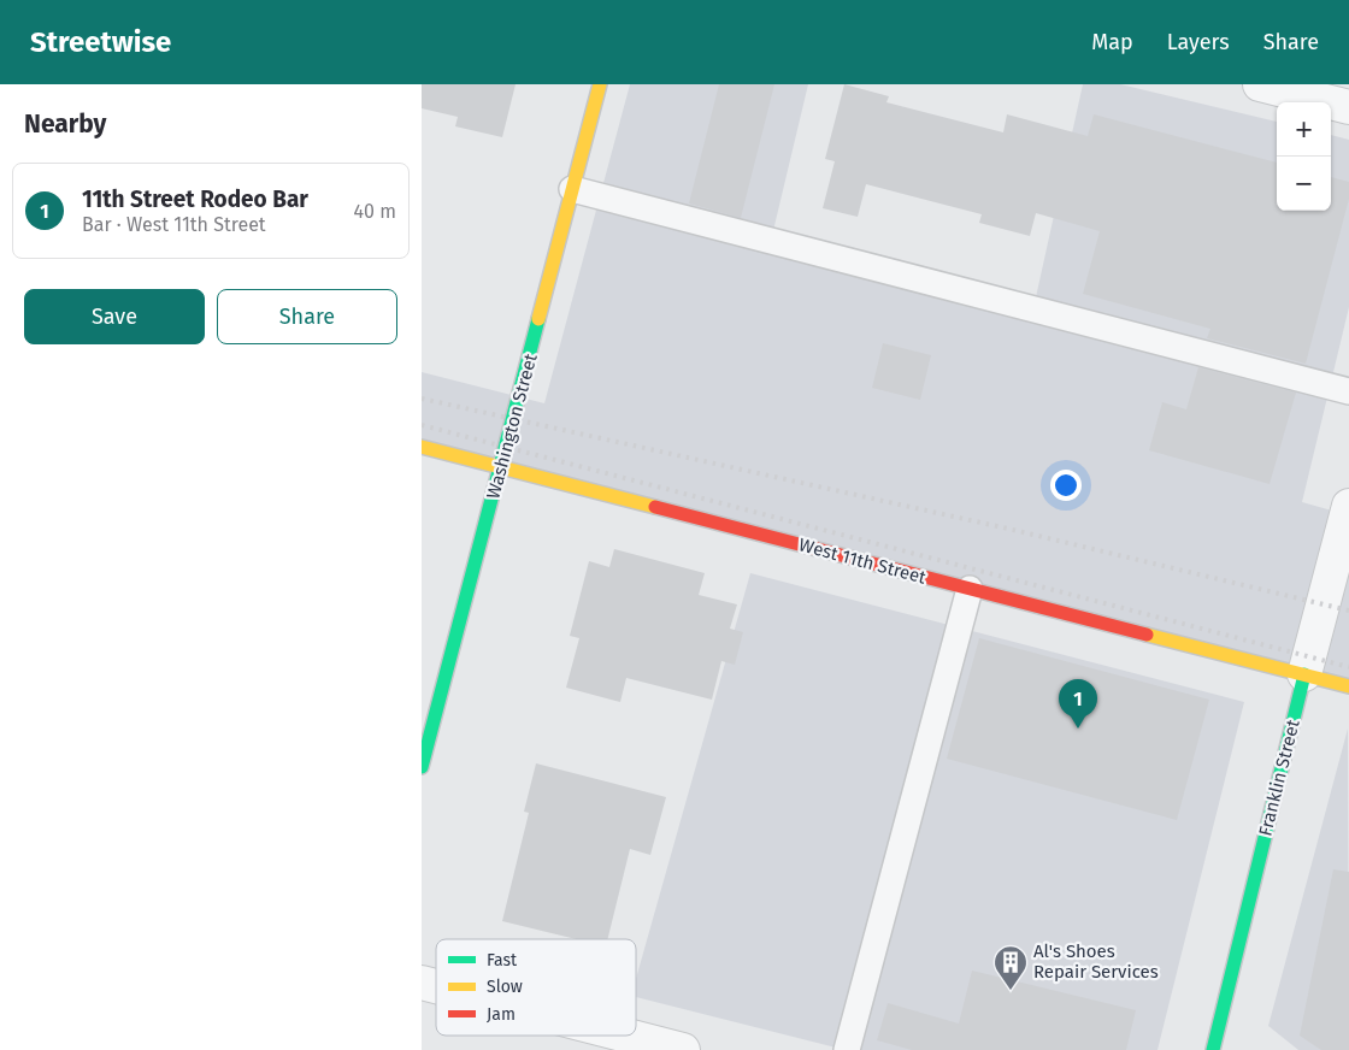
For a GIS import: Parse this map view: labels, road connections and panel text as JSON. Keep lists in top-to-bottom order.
{
  "streets": {
    "street": ["Washington Street", "West 11th Street", "Franklin Street"]
  },
  "crossings": [
    ["Washington Street", "West 11th Street"],
    ["West 11th Street", "Franklin Street"]
  ],
  "places": {
    "building": ["Al's Shoes Repair Services"]
  },
  "legend": ["Fast", "Slow", "Jam"],
  "page": {
    "header": "Streetwise",
    "nav": ["Map", "Layers", "Share"],
    "heading": "Nearby",
    "map_buttons": ["+", "−"],
    "list": [
      {
        "mark": "1",
        "name": "11th Street Rodeo Bar",
        "note": "Bar · West 11th Street",
        "value": "40 m"
      }
    ],
    "buttons": ["Save", "Share"],
    "pins": "1"
  }
}
